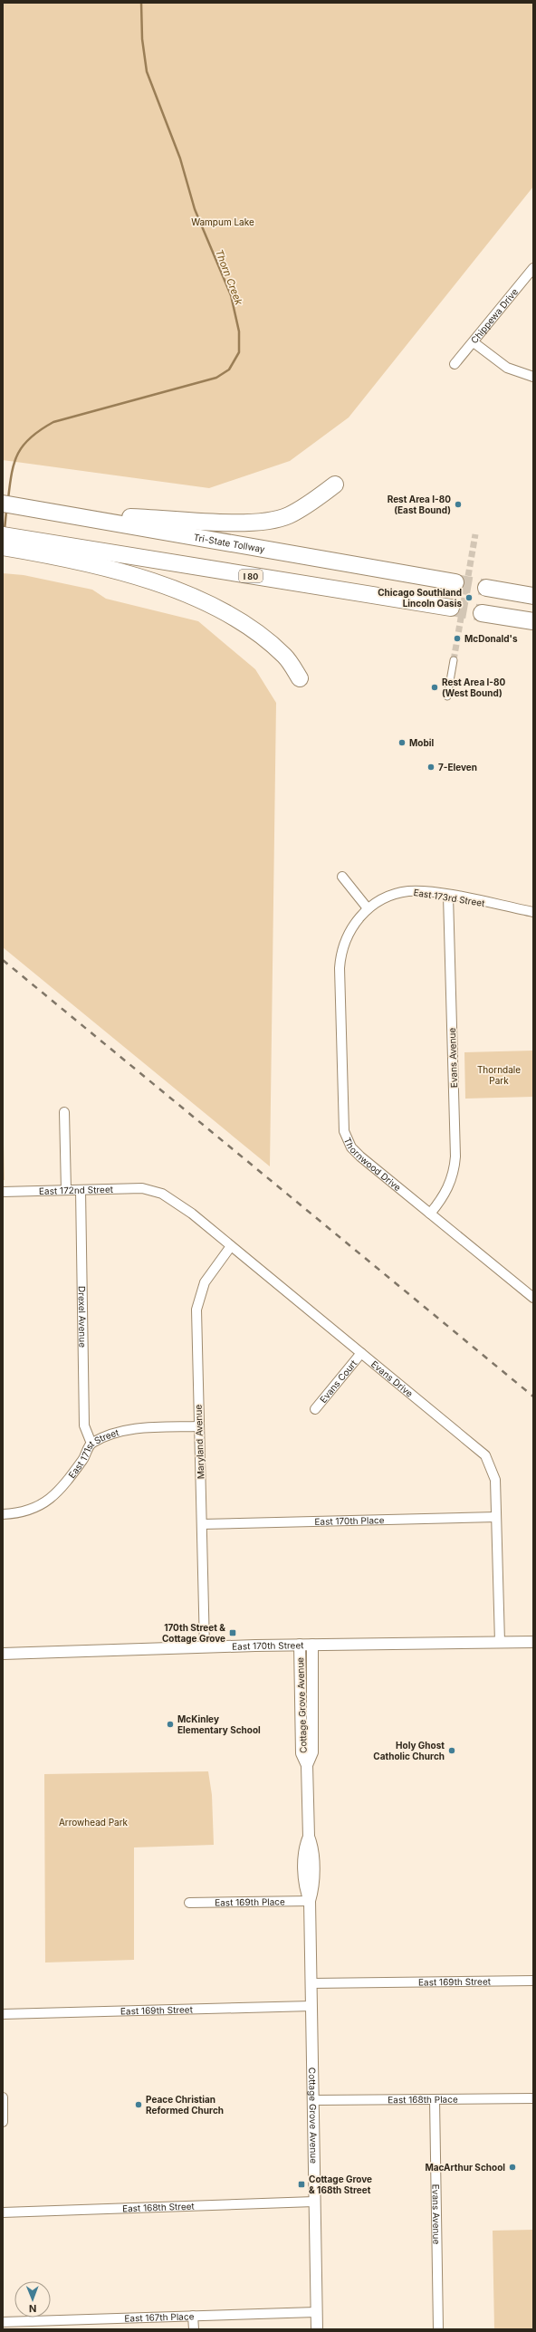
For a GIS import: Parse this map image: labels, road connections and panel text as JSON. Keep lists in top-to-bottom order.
{
  "streets": {
    "highway": ["Tri-State Tollway", "I 80"],
    "street": [
      "Chippewa Drive",
      "East 173rd Street",
      "Evans Avenue",
      "Thornwood Drive",
      "East 172nd Street",
      "Drexel Avenue",
      "Evans Drive",
      "Evans Court",
      "Maryland Avenue",
      "East 171st Street",
      "East 170th Place",
      "East 170th Street",
      "Cottage Grove Avenue",
      "East 169th Place",
      "East 169th Street",
      "East 168th Place",
      "East 168th Street",
      "East 167th Place"
    ]
  },
  "crossings": [
    ["East 173rd Street", "Evans Avenue"],
    ["East 173rd Street", "Thornwood Drive"],
    ["Evans Avenue", "Thornwood Drive"],
    ["Evans Avenue", "East 168th Place"],
    ["East 172nd Street", "Drexel Avenue"],
    ["East 172nd Street", "Evans Drive"],
    ["Drexel Avenue", "East 171st Street"],
    ["Evans Drive", "Evans Court"],
    ["Evans Drive", "Maryland Avenue"],
    ["Evans Drive", "East 170th Place"],
    ["Evans Drive", "East 170th Street"],
    ["Maryland Avenue", "East 171st Street"],
    ["Maryland Avenue", "East 170th Place"],
    ["Maryland Avenue", "East 170th Street"],
    ["East 170th Street", "Cottage Grove Avenue"],
    ["Cottage Grove Avenue", "East 169th Place"],
    ["Cottage Grove Avenue", "East 169th Street"],
    ["Cottage Grove Avenue", "East 168th Place"],
    ["Cottage Grove Avenue", "East 168th Street"],
    ["Cottage Grove Avenue", "East 167th Place"]
  ],
  "water": ["Thorn Creek"],
  "parks": ["Wampum Lake", "Thorndale Park", "Arrowhead Park"],
  "places": {
    "other": [
      "Rest Area I-80 (East Bound)",
      "Chicago Southland Lincoln Oasis",
      "McDonald's",
      "Rest Area I-80 (West Bound)",
      "Mobil",
      "7-Eleven",
      "McKinley Elementary School",
      "Holy Ghost Catholic Church",
      "Peace Christian Reformed Church",
      "MacArthur School"
    ],
    "transit": ["170th Street & Cottage Grove", "Cottage Grove & 168th Street"]
  },
  "north": "bottom"
}
